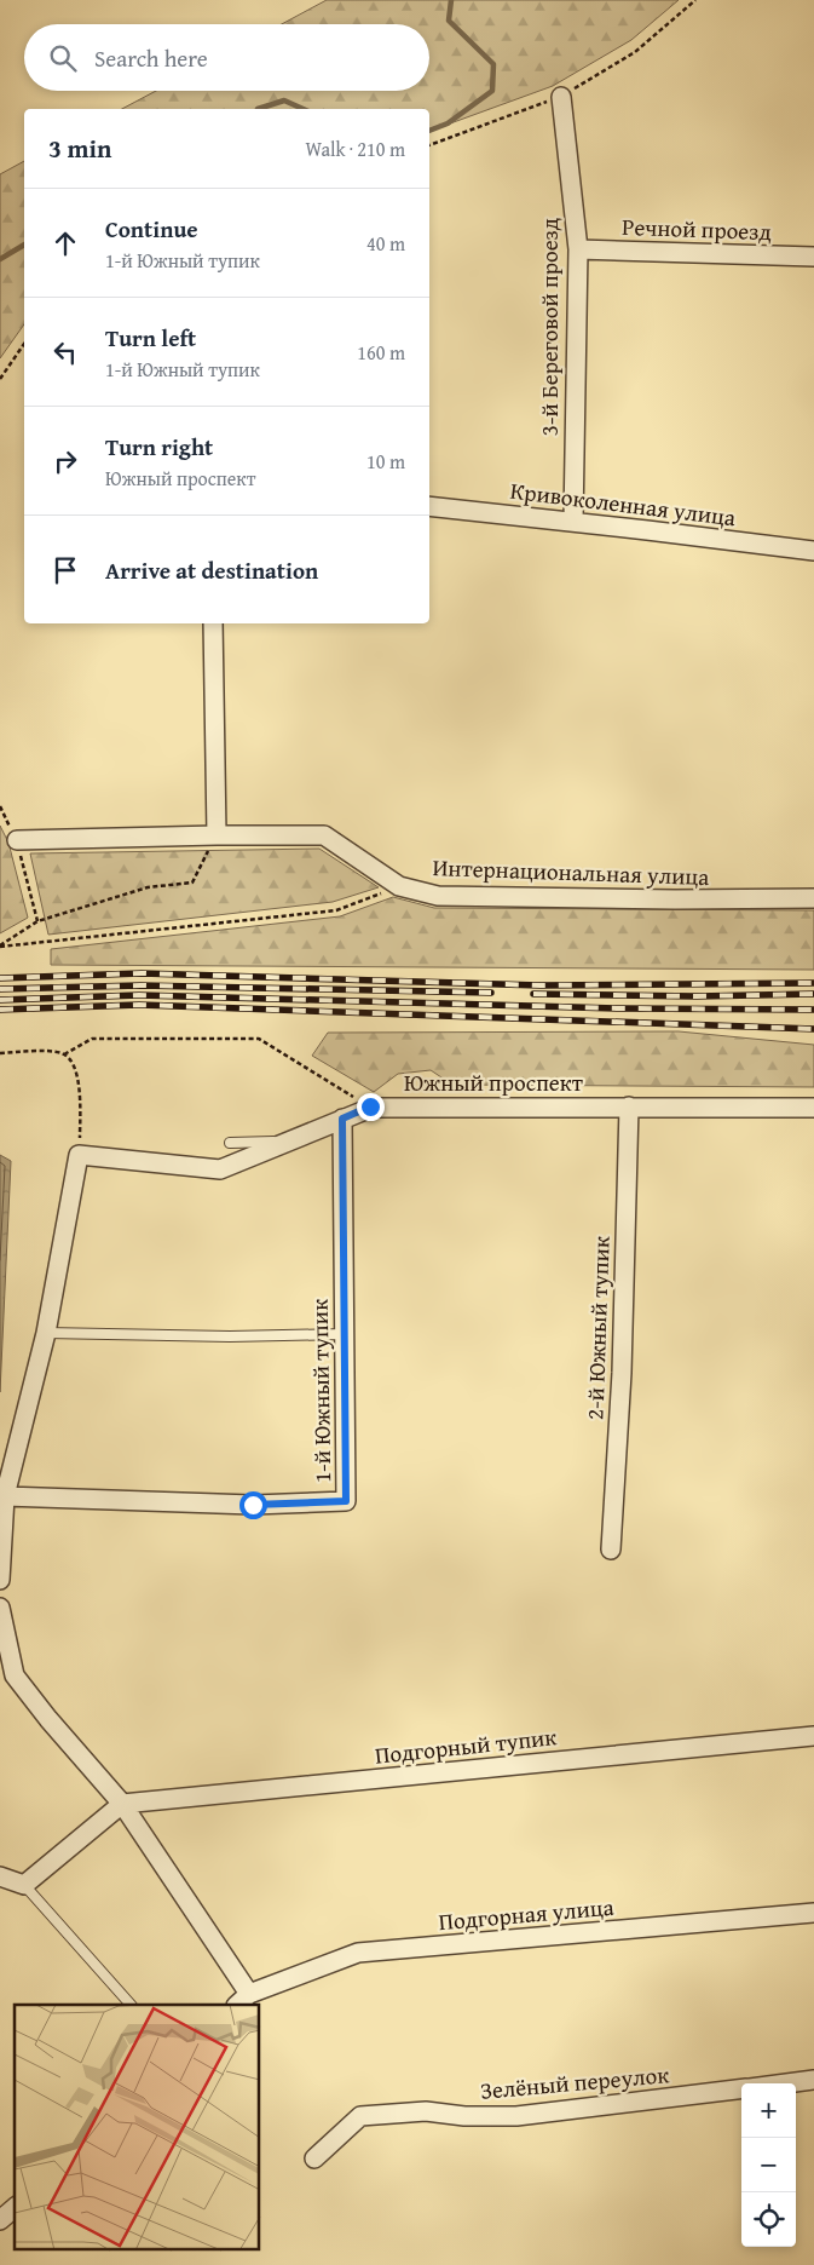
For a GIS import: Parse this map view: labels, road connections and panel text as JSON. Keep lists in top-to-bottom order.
{
  "streets": {
    "street": [
      "Речной проезд",
      "3-й Береговой проезд",
      "Кривоколенная улица",
      "Интернациональная улица",
      "Южный проспект",
      "2-й Южный тупик",
      "1-й Южный тупик",
      "Подгорный тупик",
      "Подгорная улица",
      "Зелёный переулок"
    ]
  },
  "crossings": [
    ["Речной проезд", "3-й Береговой проезд"],
    ["3-й Береговой проезд", "Кривоколенная улица"],
    ["Южный проспект", "2-й Южный тупик"],
    ["Южный проспект", "1-й Южный тупик"]
  ],
  "page": {
    "search": "Search here",
    "heading": ["3 min", "Walk · 210 m"],
    "list": [
      ["Continue", "1-й Южный тупик", "40 m"],
      ["Turn left", "1-й Южный тупик", "160 m"],
      ["Turn right", "Южный проспект", "10 m"],
      "Arrive at destination"
    ],
    "map_buttons": ["+", "−"]
  }
}
